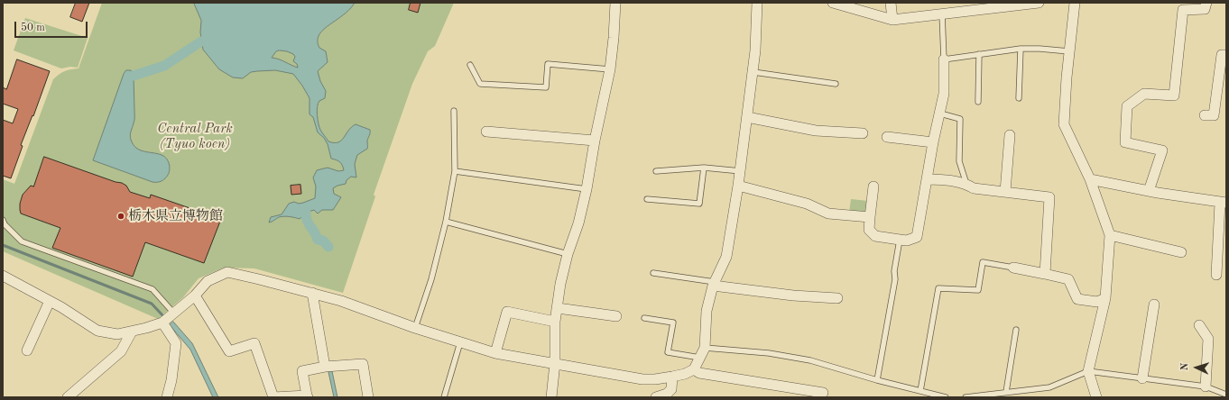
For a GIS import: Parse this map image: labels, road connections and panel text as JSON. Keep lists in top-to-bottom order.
{
  "parks": ["Central Park (Tyuo koen)"],
  "places": ["栃木県立博物館"],
  "scale_bar": "50 m",
  "north": "left"
}
